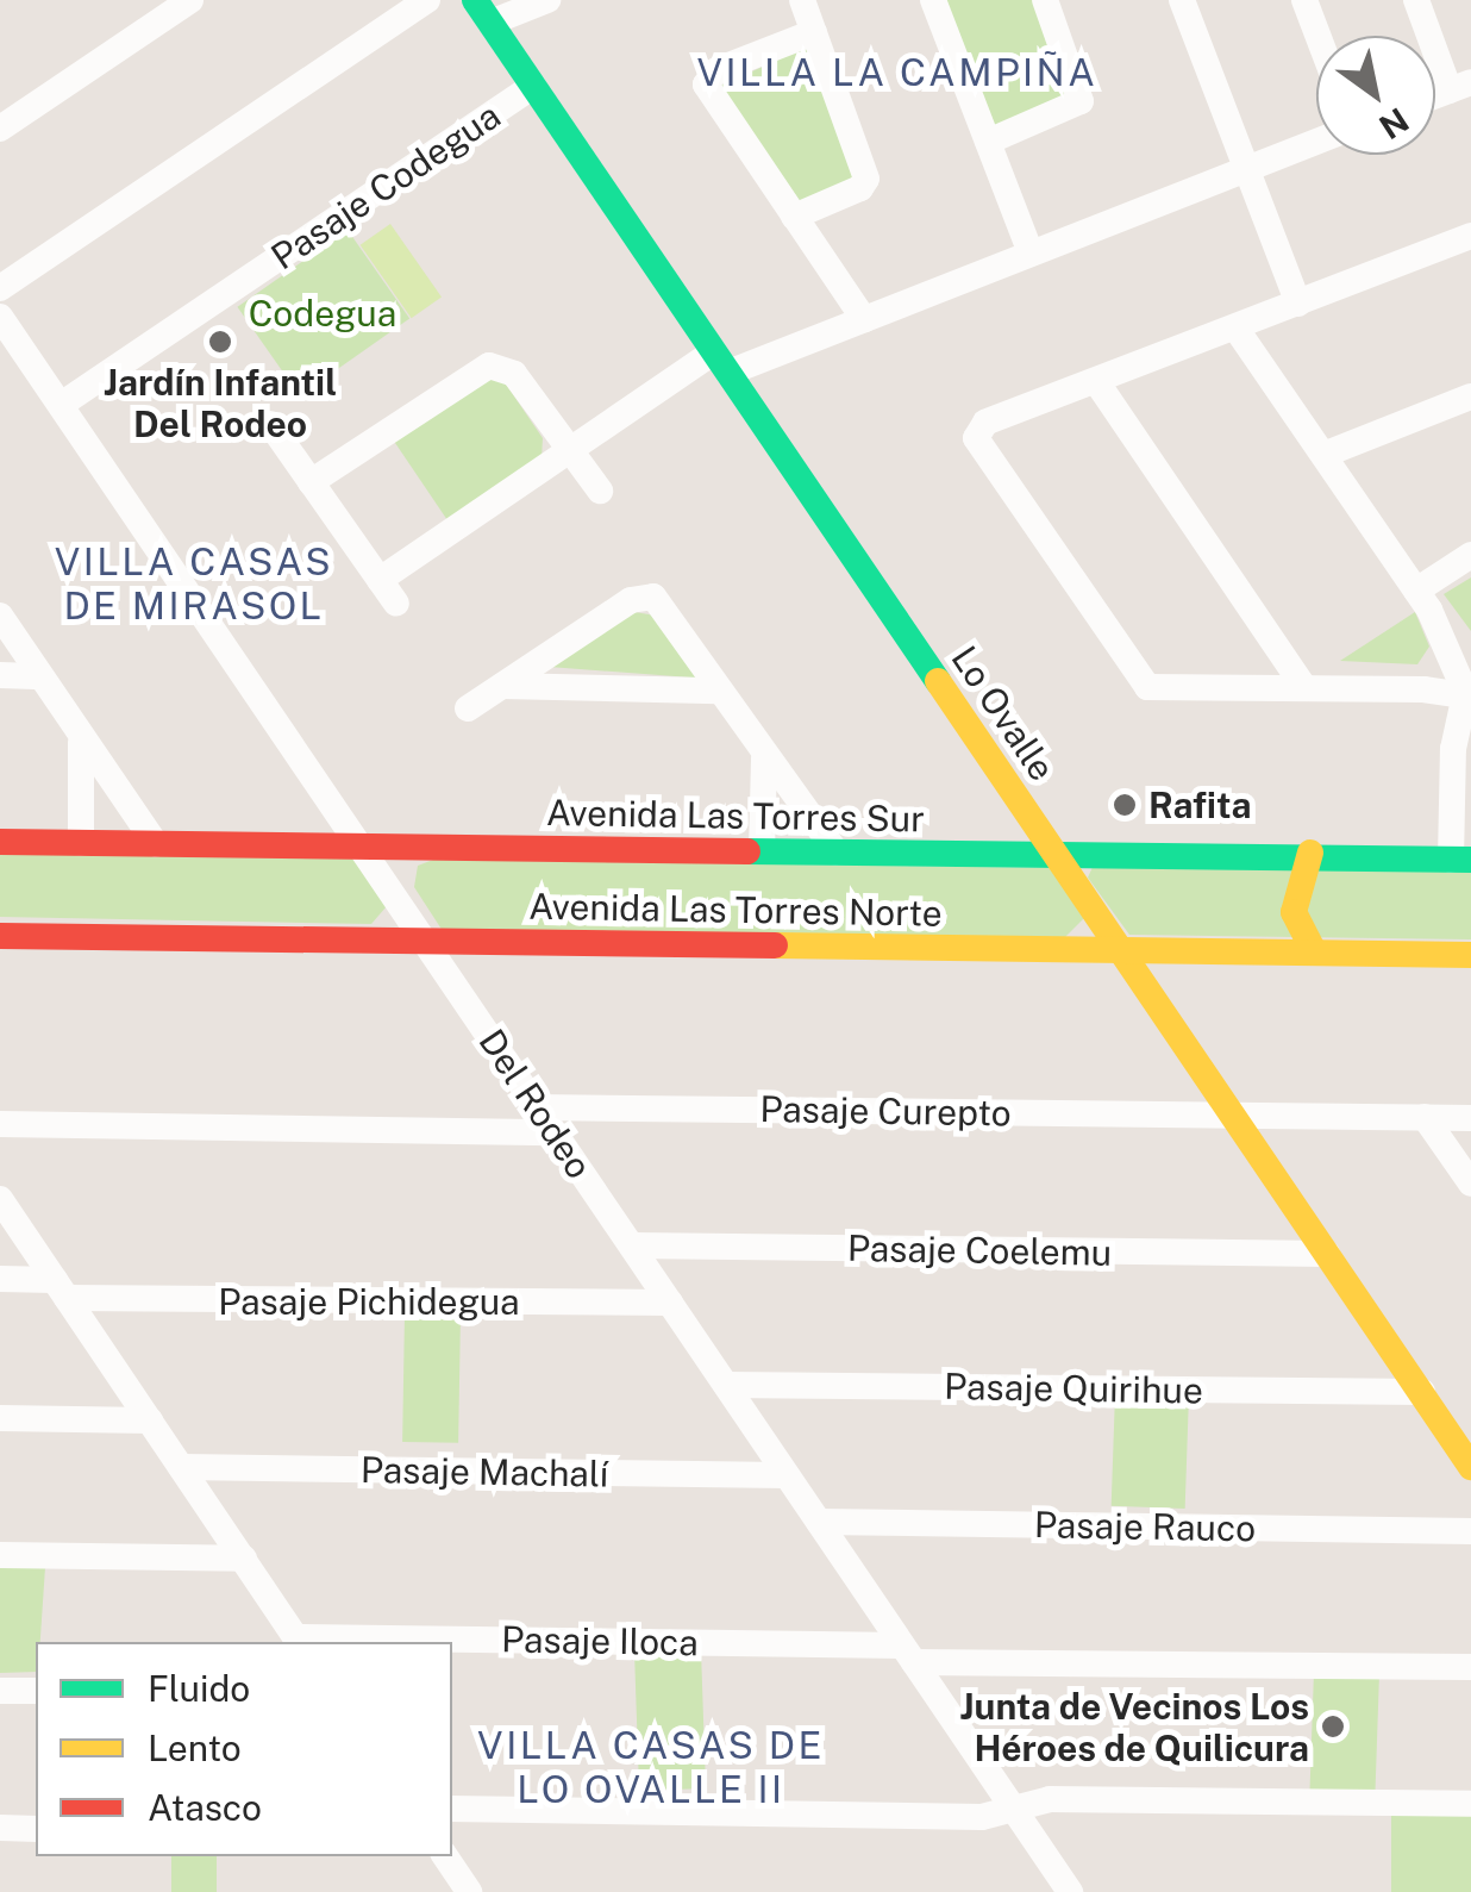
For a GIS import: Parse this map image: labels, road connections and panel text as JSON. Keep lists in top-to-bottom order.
{
  "streets": {
    "street": [
      "Pasaje Codegua",
      "Lo Ovalle",
      "Avenida Las Torres Sur",
      "Avenida Las Torres Norte",
      "Del Rodeo",
      "Pasaje Curepto",
      "Pasaje Coelemu",
      "Pasaje Pichidegua",
      "Pasaje Quirihue",
      "Pasaje Machalí",
      "Pasaje Rauco",
      "Pasaje Iloca"
    ]
  },
  "crossings": [
    ["Pasaje Codegua", "Lo Ovalle"],
    ["Pasaje Codegua", "Del Rodeo"],
    ["Lo Ovalle", "Avenida Las Torres Sur"],
    ["Lo Ovalle", "Avenida Las Torres Norte"],
    ["Lo Ovalle", "Pasaje Curepto"],
    ["Lo Ovalle", "Pasaje Coelemu"],
    ["Lo Ovalle", "Pasaje Quirihue"],
    ["Avenida Las Torres Sur", "Del Rodeo"],
    ["Avenida Las Torres Norte", "Del Rodeo"],
    ["Del Rodeo", "Pasaje Curepto"],
    ["Del Rodeo", "Pasaje Coelemu"],
    ["Del Rodeo", "Pasaje Pichidegua"],
    ["Del Rodeo", "Pasaje Quirihue"],
    ["Del Rodeo", "Pasaje Machalí"],
    ["Del Rodeo", "Pasaje Rauco"],
    ["Del Rodeo", "Pasaje Iloca"]
  ],
  "districts": ["VILLA LA CAMPIÑA", "VILLA CASAS DE MIRASOL", "VILLA CASAS DE LO OVALLE II"],
  "parks": ["Codegua"],
  "places": ["Jardín Infantil Del Rodeo", "Rafita", "Junta de Vecinos Los Héroes de Quilicura"],
  "legend": ["Fluido", "Lento", "Atasco"],
  "north": "bottom right"
}
